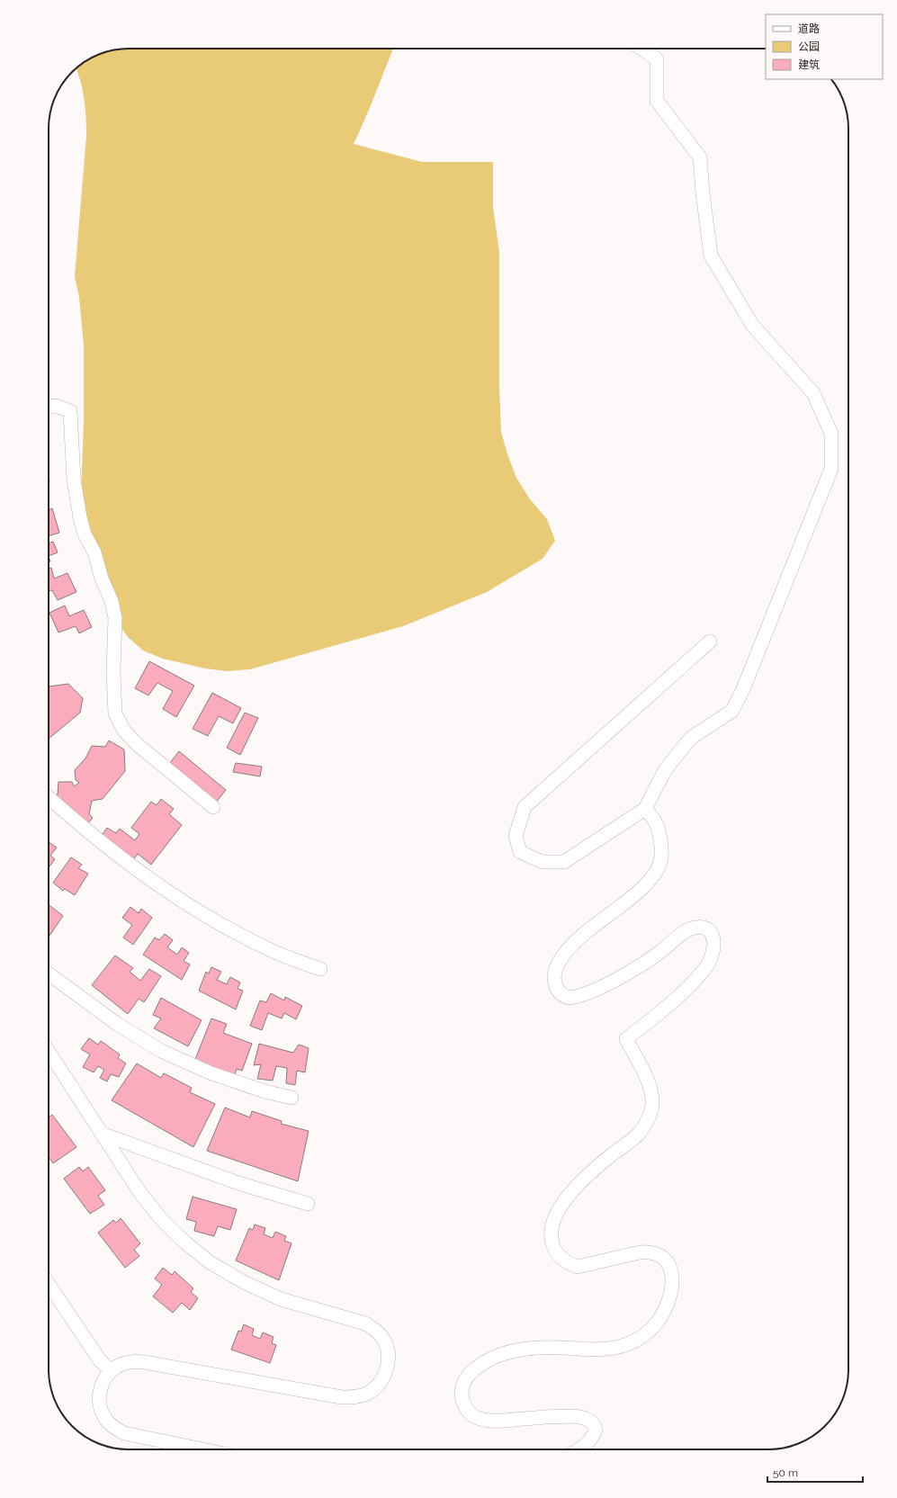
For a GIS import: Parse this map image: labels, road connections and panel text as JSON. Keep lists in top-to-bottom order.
{
  "legend": ["道路", "公园", "建筑"],
  "scale_bar": "50 m"
}
